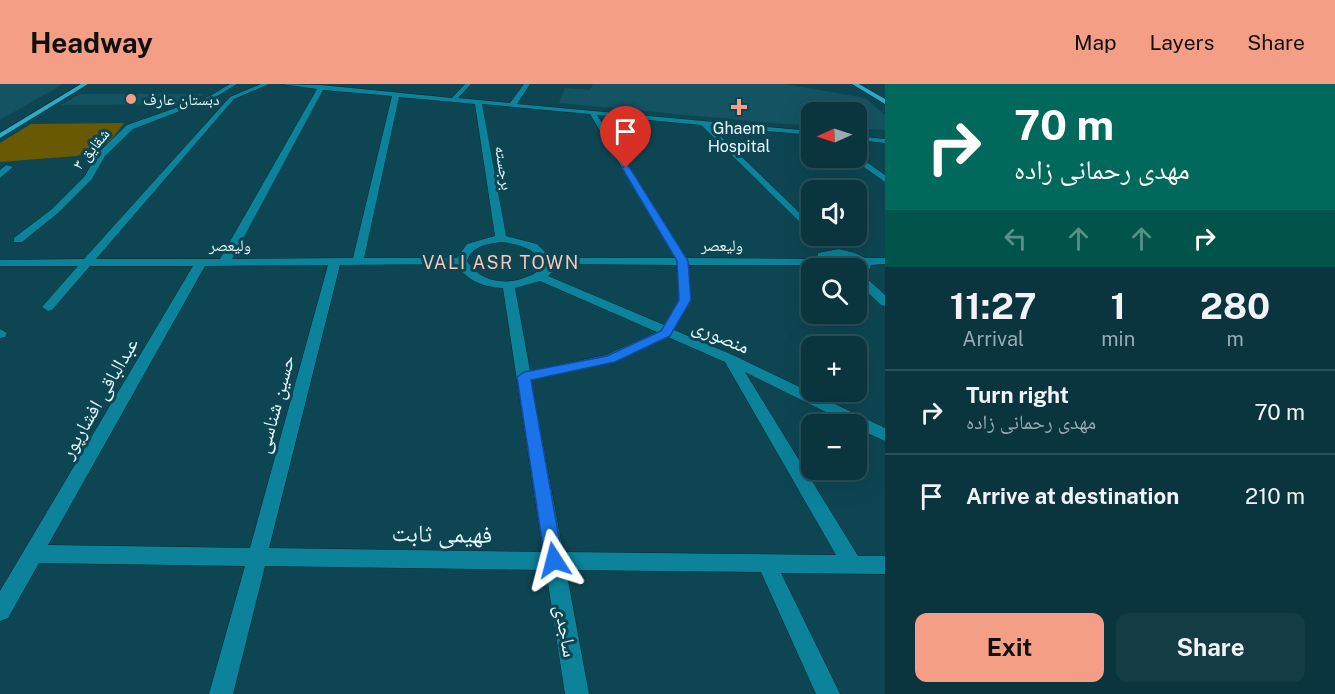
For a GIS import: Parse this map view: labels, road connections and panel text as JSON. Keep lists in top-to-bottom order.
{
  "streets": {
    "street": [
      "شقایق ۳",
      "برجسته",
      "ولیعصر",
      "منصوری",
      "عبدالباقی افشارپور",
      "حسین شناسی",
      "فهیمی ثابت",
      "ساجدی"
    ]
  },
  "crossings": [
    ["ولیعصر", "عبدالباقی افشارپور"],
    ["ولیعصر", "حسین شناسی"],
    ["عبدالباقی افشارپور", "فهیمی ثابت"],
    ["حسین شناسی", "فهیمی ثابت"],
    ["فهیمی ثابت", "ساجدی"]
  ],
  "districts": ["VALI ASR TOWN"],
  "places": {
    "other": ["دبستان عارف"],
    "health": ["Ghaem Hospital"]
  },
  "north": "left",
  "page": {
    "header": "Headway",
    "nav": ["Map", "Layers", "Share"],
    "turn": ["70 m", "مهدی رحمانی زاده"],
    "map_buttons": ["+", "−"],
    "eta": [
      "11:27",
      "Arrival",
      "1",
      "min",
      "280",
      "m"
    ],
    "list": [
      {
        "name": "Turn right",
        "note": "مهدی رحمانی زاده",
        "value": "70 m"
      },
      {
        "name": "Arrive at destination",
        "value": "210 m"
      }
    ],
    "buttons": ["Exit", "Share"]
  }
}
